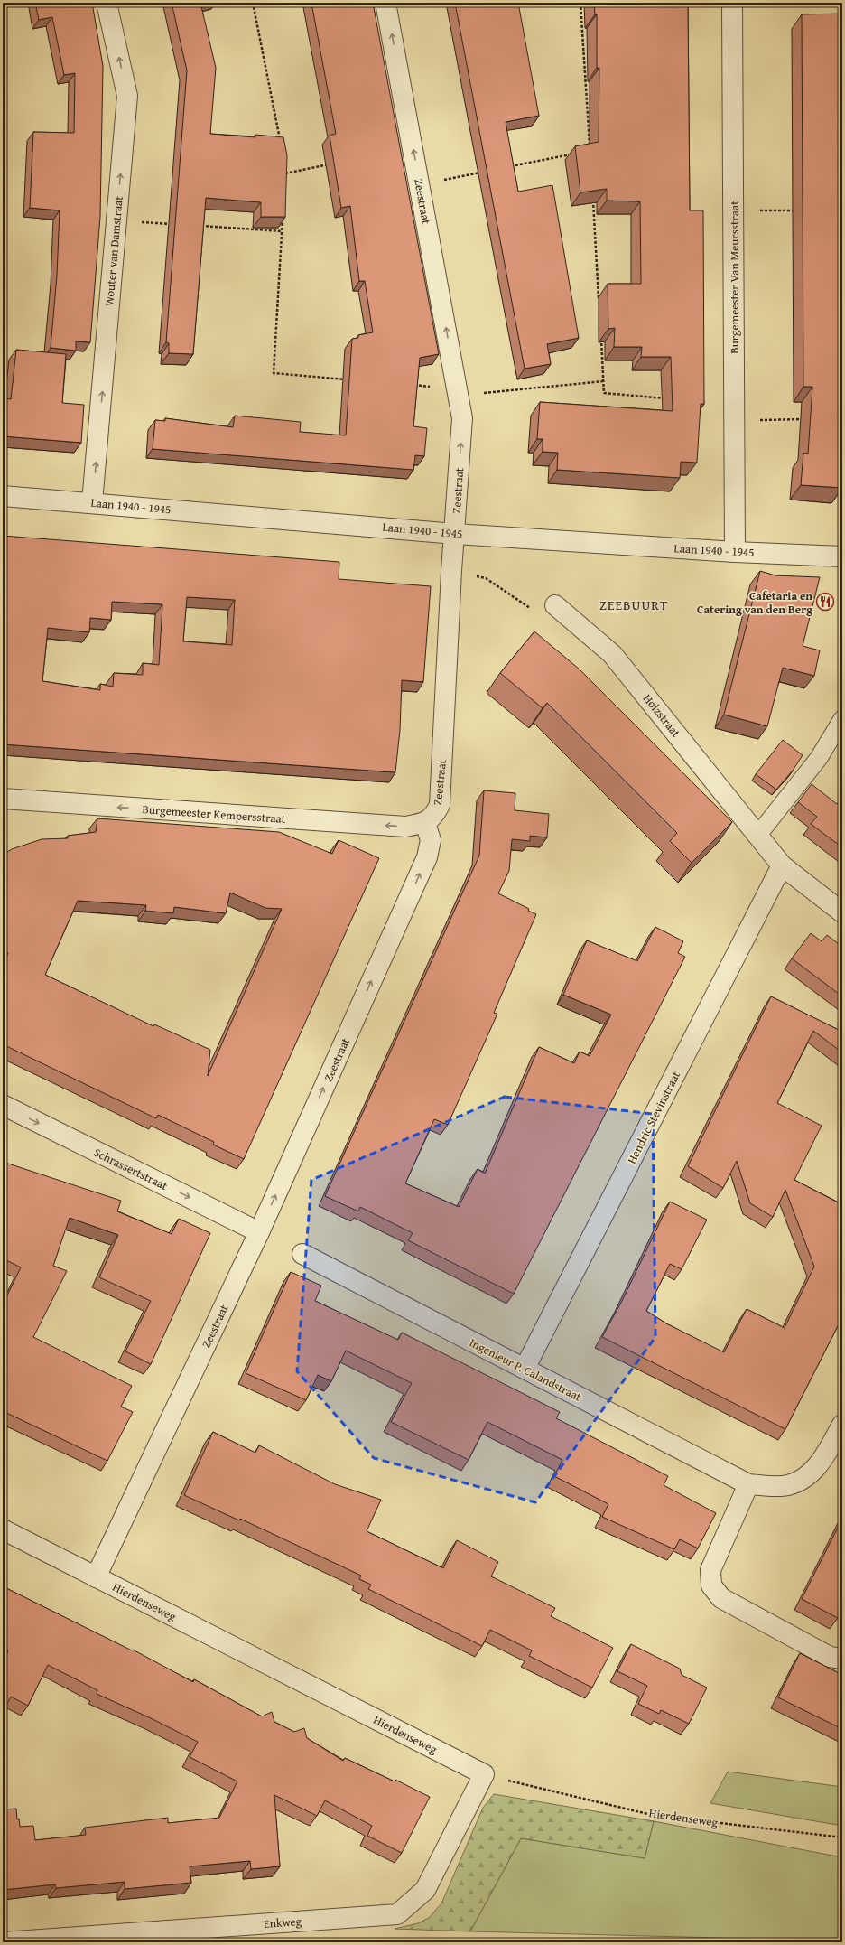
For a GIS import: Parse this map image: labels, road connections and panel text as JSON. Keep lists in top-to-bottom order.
{
  "streets": {
    "street": [
      "Zeestraat",
      "Wouter van Damstraat",
      "Burgemeester Van Meursstraat",
      "Laan 1940 - 1945",
      "Holzstraat",
      "Burgemeester Kempersstraat",
      "Hendric Stevinstraat",
      "Schrassertstraat",
      "Ingenieur P. Calandstraat",
      "Hierdenseweg",
      "Enkweg"
    ]
  },
  "crossings": [
    ["Zeestraat", "Laan 1940 - 1945"],
    ["Zeestraat", "Burgemeester Kempersstraat"],
    ["Zeestraat", "Schrassertstraat"],
    ["Zeestraat", "Hierdenseweg"],
    ["Wouter van Damstraat", "Laan 1940 - 1945"],
    ["Burgemeester Van Meursstraat", "Laan 1940 - 1945"],
    ["Holzstraat", "Hendric Stevinstraat"],
    ["Hendric Stevinstraat", "Ingenieur P. Calandstraat"],
    ["Hierdenseweg", "Enkweg"]
  ],
  "one_way": [
    "Zeestraat",
    "Wouter van Damstraat",
    "Burgemeester Kempersstraat",
    "Schrassertstraat"
  ],
  "districts": ["ZEEBUURT"],
  "places": {
    "restaurant": ["Cafetaria en Catering van den Berg"]
  }
}
